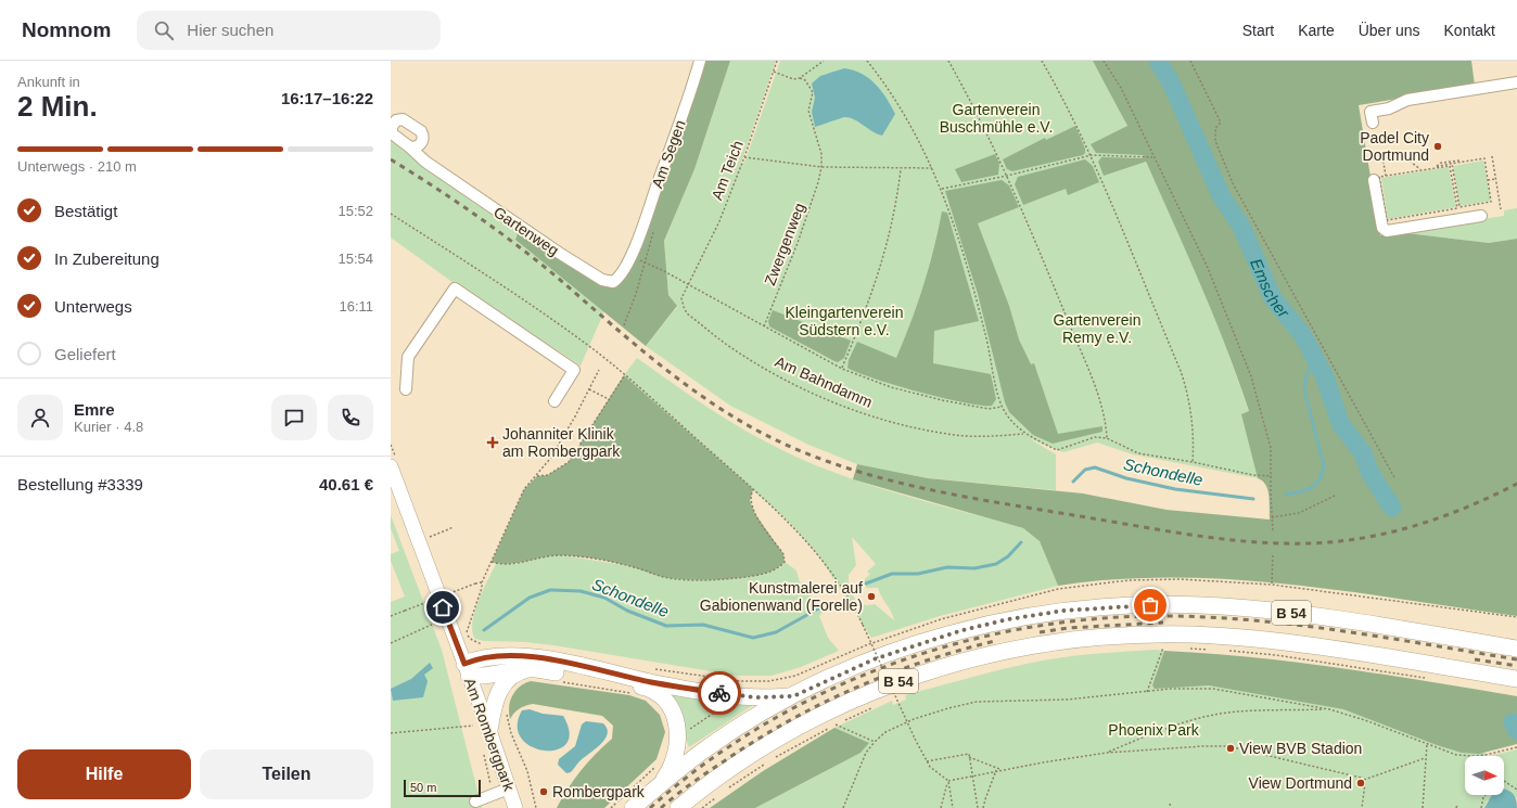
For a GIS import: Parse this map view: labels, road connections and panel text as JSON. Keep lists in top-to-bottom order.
{
  "streets": {
    "highway": ["B 54"],
    "main road": ["Am Rombergpark"],
    "street": ["Am Segen", "Gartenweg"],
    "path": ["Am Teich", "Zwergenweg", "Am Bahndamm"]
  },
  "crossings": [
    ["Am Segen", "Gartenweg"],
    ["Am Teich", "Am Bahndamm"]
  ],
  "water": ["Emscher", "Schondelle"],
  "parks": [
    "Gartenverein Buschmühle e.V.",
    "Kleingartenverein Südstern e.V.",
    "Gartenverein Remy e.V.",
    "Phoenix Park"
  ],
  "places": {
    "other": [
      "Padel City Dortmund",
      "Kunstmalerei auf Gabionenwand (Forelle)",
      "View BVB Stadion",
      "View Dortmund",
      "Rombergpark"
    ],
    "health": ["Johanniter Klinik am Rombergpark"]
  },
  "scale_bar": "50 m",
  "north": "right",
  "page": {
    "header": "Nomnom",
    "search": "Hier suchen",
    "nav": [
      "Start",
      "Karte",
      "Über uns",
      "Kontakt"
    ],
    "heading": ["2 Min.", "Ankunft in", "16:17–16:22"],
    "panel": [
      "Emre",
      "Kurier · 4.8",
      "Bestellung #3339",
      "40.61 €"
    ],
    "bar": "Unterwegs · 210 m",
    "list": [
      ["Bestätigt", "15:52"],
      ["In Zubereitung", "15:54"],
      ["Unterwegs", "16:11"],
      "Geliefert"
    ],
    "buttons": ["Hilfe", "Teilen"],
    "scale": "50 m"
  }
}
